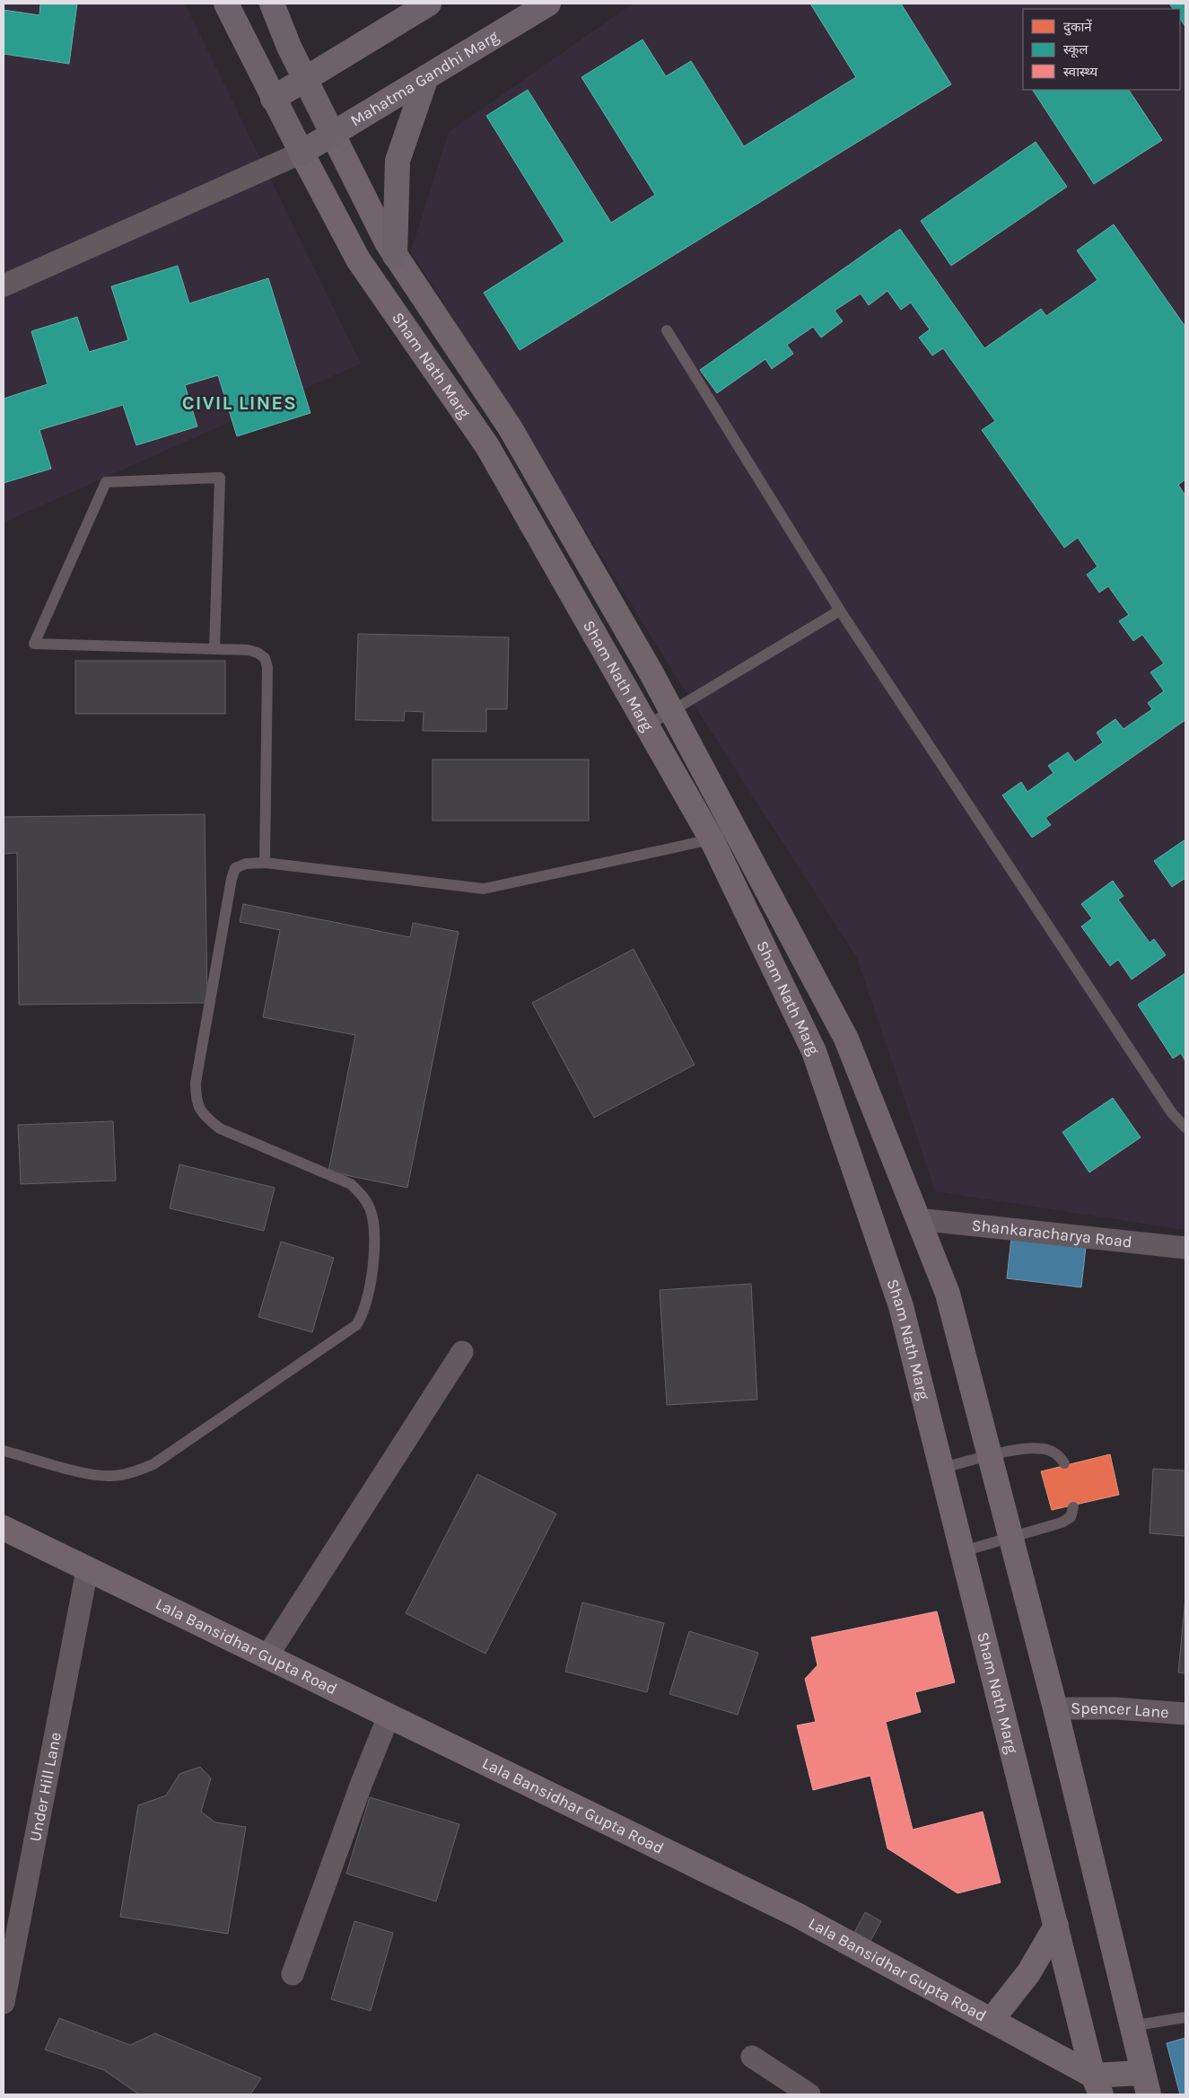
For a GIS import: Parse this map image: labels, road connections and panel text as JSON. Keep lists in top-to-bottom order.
{
  "streets": {
    "main road": ["Mahatma Gandhi Marg", "Sham Nath Marg", "Lala Bansidhar Gupta Road"],
    "street": ["Shankaracharya Road", "Spencer Lane", "Under Hill Lane"]
  },
  "crossings": [
    ["Mahatma Gandhi Marg", "Sham Nath Marg"],
    ["Sham Nath Marg", "Shankaracharya Road"],
    ["Sham Nath Marg", "Lala Bansidhar Gupta Road"],
    ["Sham Nath Marg", "Spencer Lane"],
    ["Lala Bansidhar Gupta Road", "Under Hill Lane"]
  ],
  "districts": ["CIVIL LINES"],
  "legend": ["दुकानें", "स्कूल", "स्वास्थ्य"]
}
